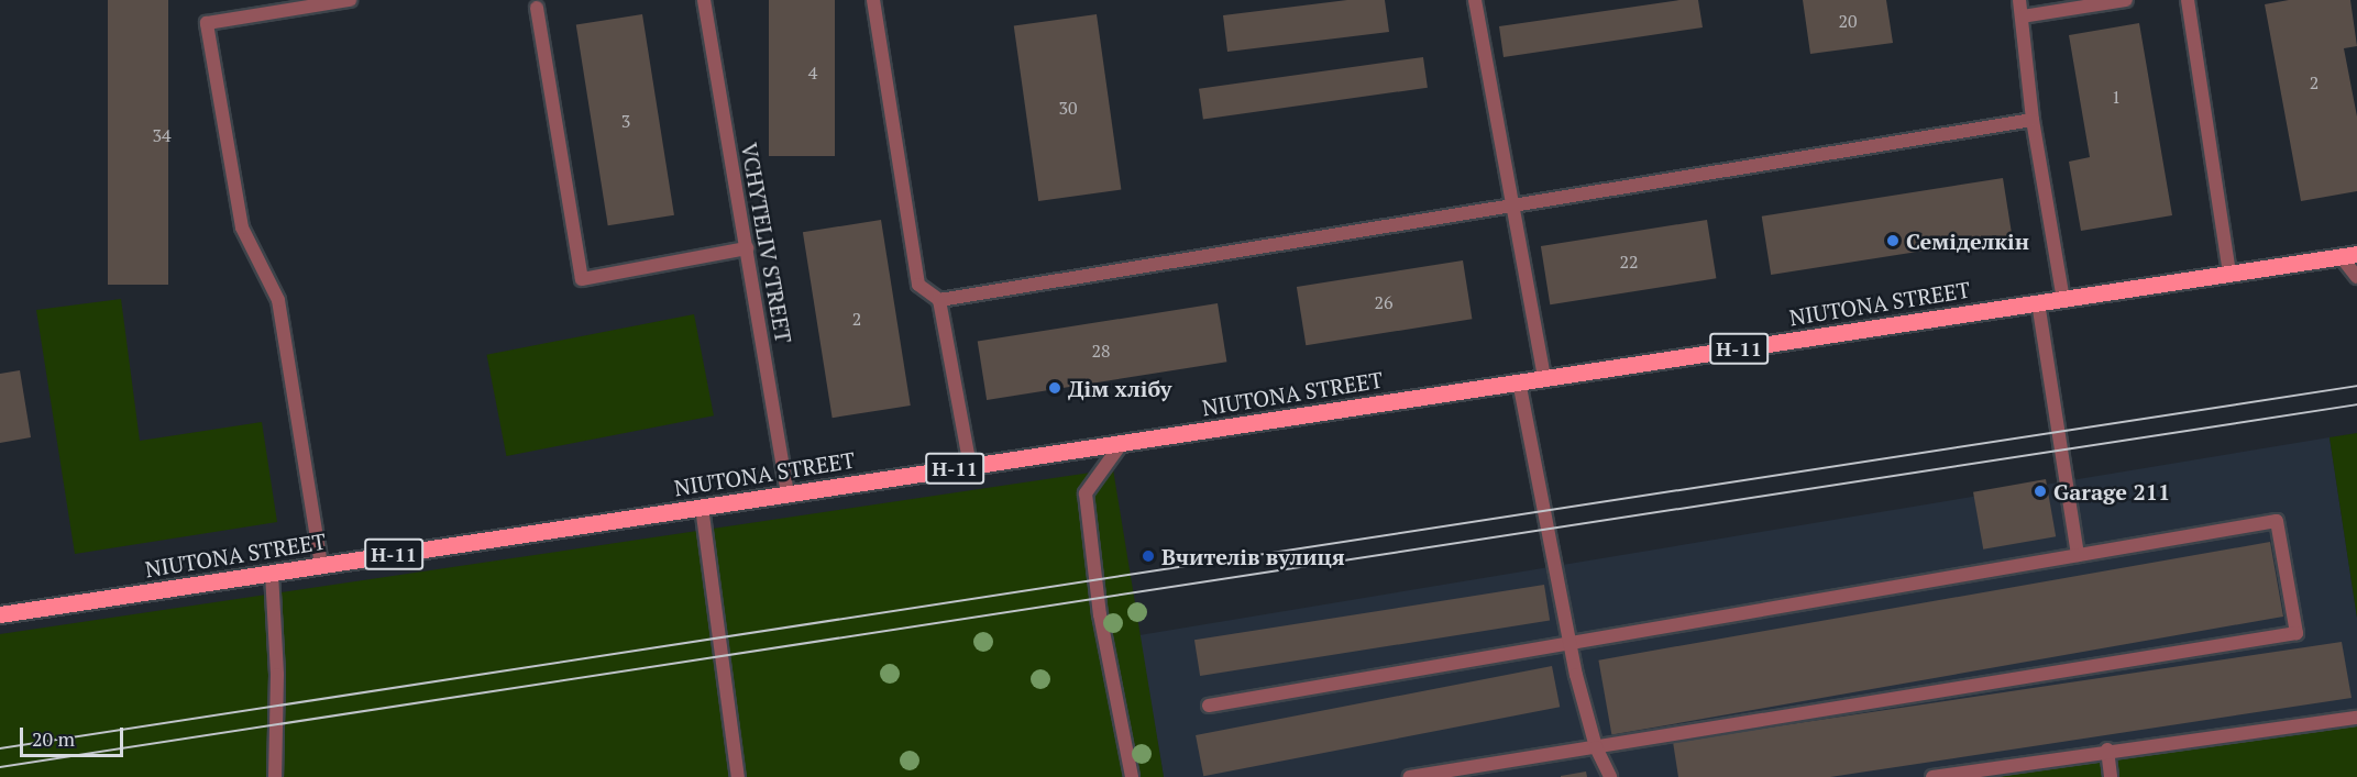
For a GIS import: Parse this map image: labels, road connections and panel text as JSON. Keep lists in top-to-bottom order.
{
  "streets": {
    "main road": ["NIUTONA STREET", "Н-11"],
    "street": ["VCHYTELIV STREET"]
  },
  "crossings": [
    ["VCHYTELIV STREET", "NIUTONA STREET"]
  ],
  "places": [
    "Семіделкін",
    "Дім хлібу",
    "Garage 211",
    "Вчителів вулиця"
  ],
  "house_numbers": [
    "20",
    "4",
    "2",
    "1",
    "30",
    "3",
    "34",
    "22",
    "26",
    "2",
    "28"
  ],
  "scale_bar": "20 m"
}
